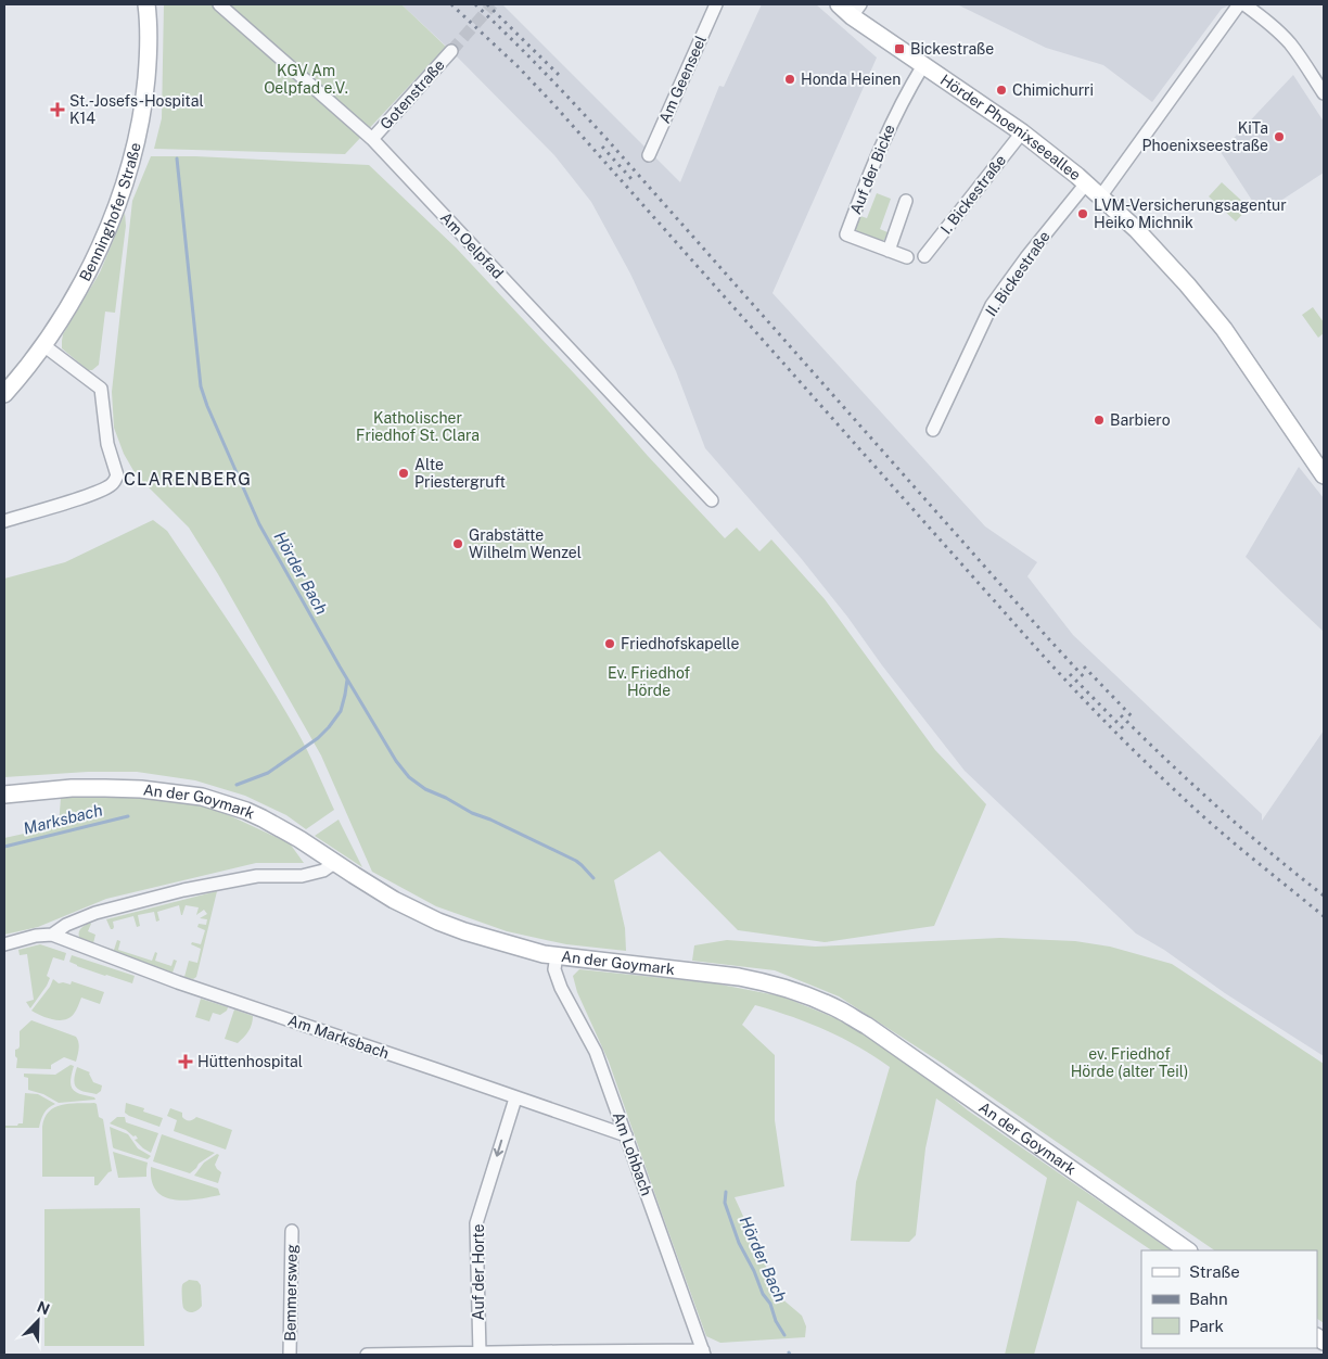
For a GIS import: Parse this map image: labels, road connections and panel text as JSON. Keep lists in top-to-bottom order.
{
  "streets": {
    "main road": ["Hörder Phoenixseeallee", "Benninghofer Straße", "An der Goymark"],
    "street": [
      "Am Geenseel",
      "Gotenstraße",
      "Auf der Bicke",
      "I. Bickestraße",
      "Am Oelpfad",
      "II. Bickestraße",
      "Am Marksbach",
      "Am Lohbach",
      "Auf der Horte",
      "Bemmersweg"
    ]
  },
  "crossings": [
    ["Gotenstraße", "Am Oelpfad"],
    ["Hörder Phoenixseeallee", "Auf der Bicke"],
    ["Hörder Phoenixseeallee", "I. Bickestraße"],
    ["Hörder Phoenixseeallee", "II. Bickestraße"],
    ["An der Goymark", "Am Marksbach"],
    ["An der Goymark", "Am Lohbach"],
    ["Am Marksbach", "Am Lohbach"],
    ["Am Marksbach", "Auf der Horte"]
  ],
  "one_way": ["Auf der Horte"],
  "districts": ["CLARENBERG"],
  "water": ["Hörder Bach", "Marksbach"],
  "parks": [
    "KGV Am Oelpfad e.V.",
    "Katholischer Friedhof St. Clara",
    "Ev. Friedhof Hörde",
    "ev. Friedhof Hörde (alter Teil)"
  ],
  "places": {
    "transit": ["Bickestraße"],
    "other": [
      "Honda Heinen",
      "Chimichurri",
      "KiTa Phoenixseestraße",
      "LVM-Versicherungsagentur Heiko Michnik",
      "Barbiero",
      "Alte Priestergruft",
      "Grabstätte Wilhelm Wenzel",
      "Friedhofskapelle"
    ],
    "health": ["St.-Josefs-Hospital K14", "Hüttenhospital"]
  },
  "legend": ["Straße", "Bahn", "Park"],
  "north": "top right"
}
